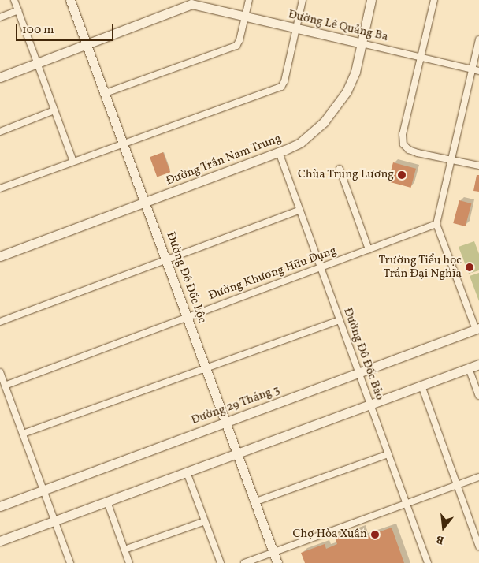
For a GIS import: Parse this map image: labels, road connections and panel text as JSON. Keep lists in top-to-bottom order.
{
  "streets": {
    "street": [
      "Đường Lê Quảng Ba",
      "Đường Trần Nam Trung",
      "Đường Khương Hữu Dụng",
      "Đường Đô Đốc Lộc",
      "Đường Đô Đốc Bảo",
      "Đường 29 Tháng 3"
    ]
  },
  "crossings": [
    ["Đường Lê Quảng Ba", "Đường Trần Nam Trung"],
    ["Đường Trần Nam Trung", "Đường Đô Đốc Lộc"],
    ["Đường Trần Nam Trung", "Đường Đô Đốc Bảo"],
    ["Đường Khương Hữu Dụng", "Đường Đô Đốc Lộc"],
    ["Đường Khương Hữu Dụng", "Đường Đô Đốc Bảo"],
    ["Đường Đô Đốc Lộc", "Đường 29 Tháng 3"],
    ["Đường Đô Đốc Bảo", "Đường 29 Tháng 3"]
  ],
  "places": ["Chùa Trung Lương", "Trường Tiểu học Trần Đại Nghĩa", "Chợ Hòa Xuân"],
  "scale_bar": "100 m",
  "north": "bottom"
}
